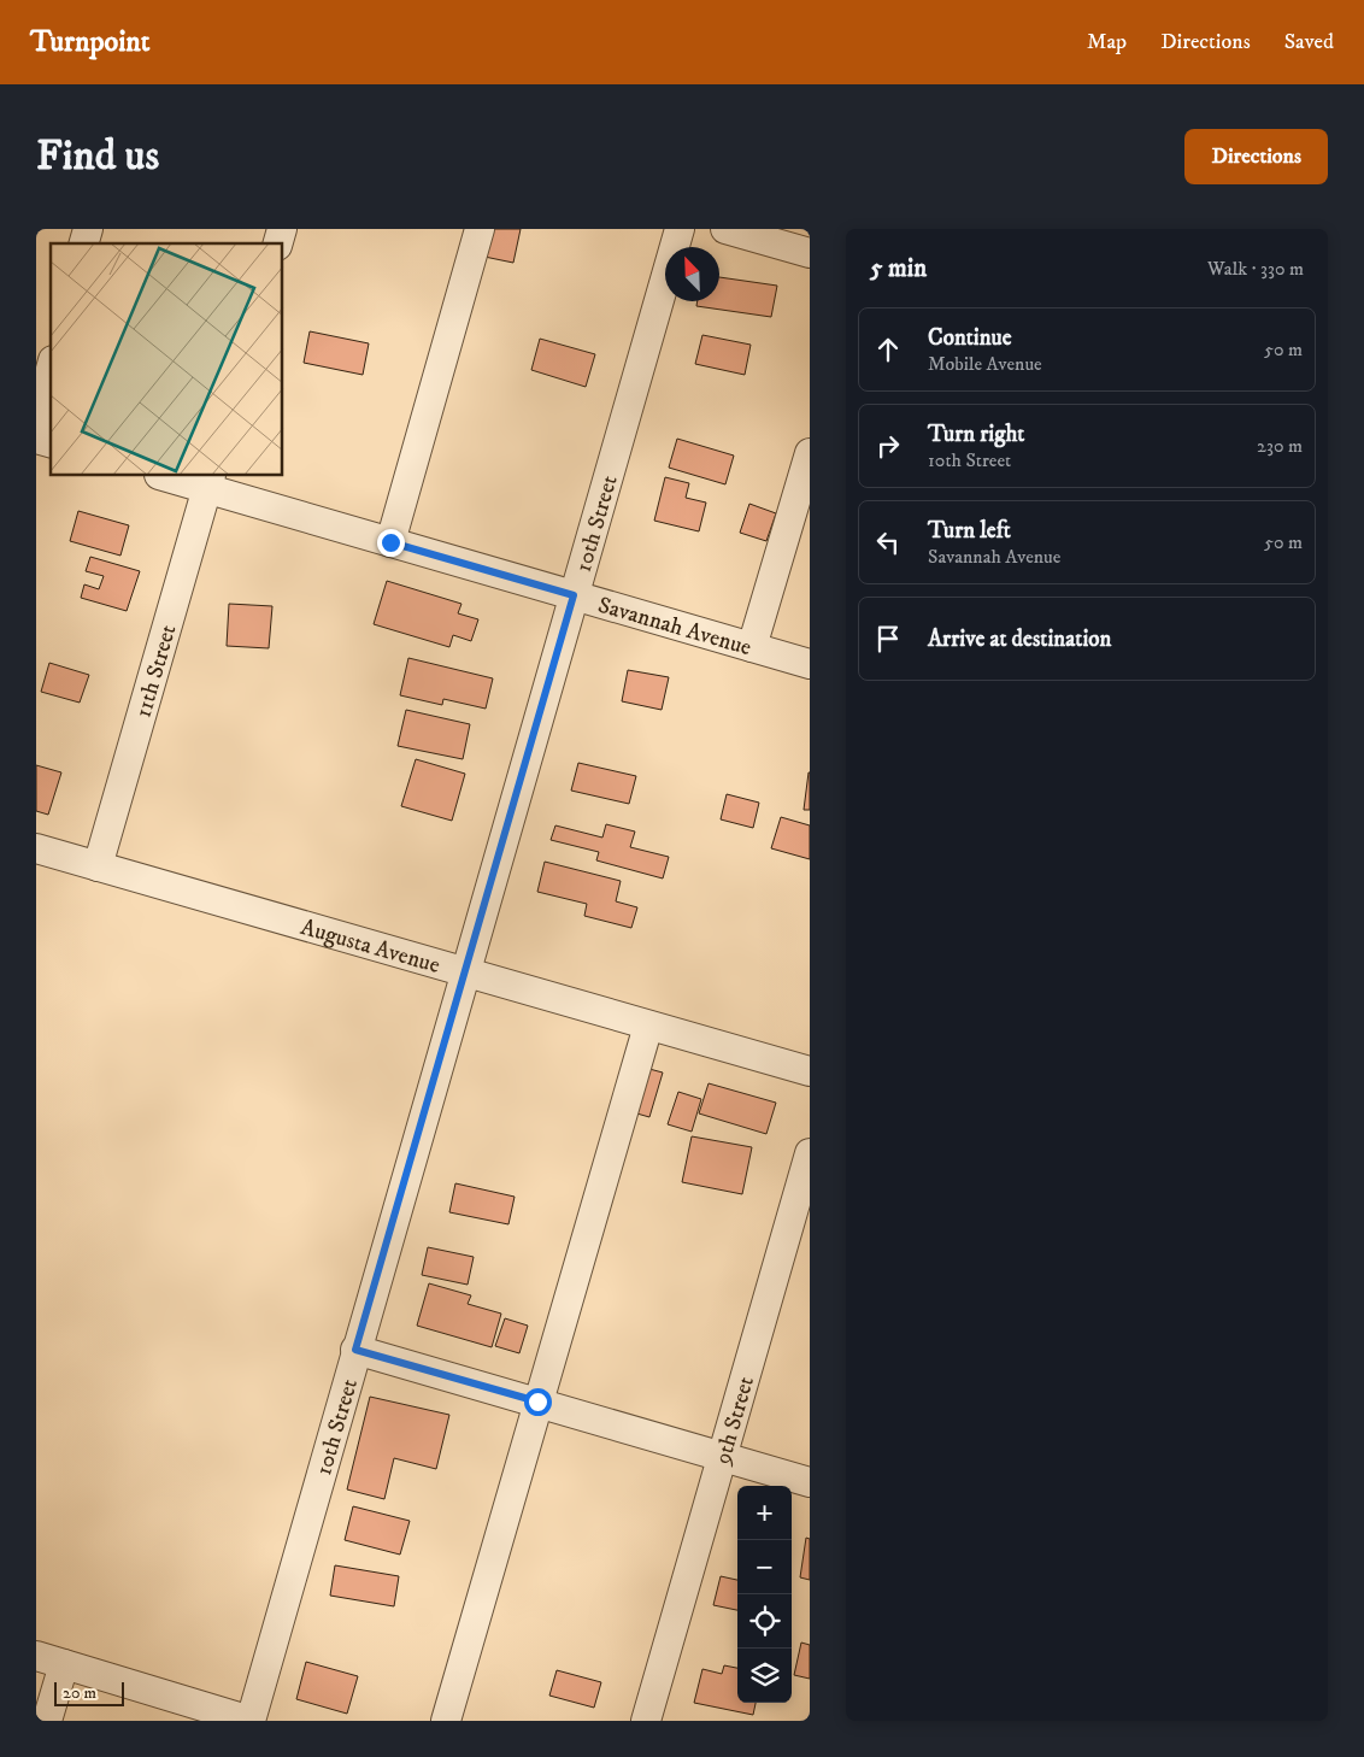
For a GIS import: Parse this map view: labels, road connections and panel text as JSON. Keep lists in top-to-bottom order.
{
  "streets": {
    "street": [
      "10th Street",
      "Savannah Avenue",
      "11th Street",
      "Augusta Avenue",
      "9th Street"
    ]
  },
  "crossings": [
    ["10th Street", "Savannah Avenue"],
    ["10th Street", "Augusta Avenue"],
    ["Savannah Avenue", "11th Street"],
    ["11th Street", "Augusta Avenue"]
  ],
  "scale_bar": "20 m",
  "north": "top left",
  "page": {
    "header": "Turnpoint",
    "nav": ["Map", "Directions", "Saved"],
    "buttons": "Directions",
    "title": "Find us",
    "heading": ["5 min", "Walk · 330 m"],
    "list": [
      ["Continue", "Mobile Avenue", "50 m"],
      ["Turn right", "10th Street", "230 m"],
      ["Turn left", "Savannah Avenue", "50 m"],
      "Arrive at destination"
    ],
    "map_buttons": ["+", "−"],
    "scale": "20 m"
  }
}
